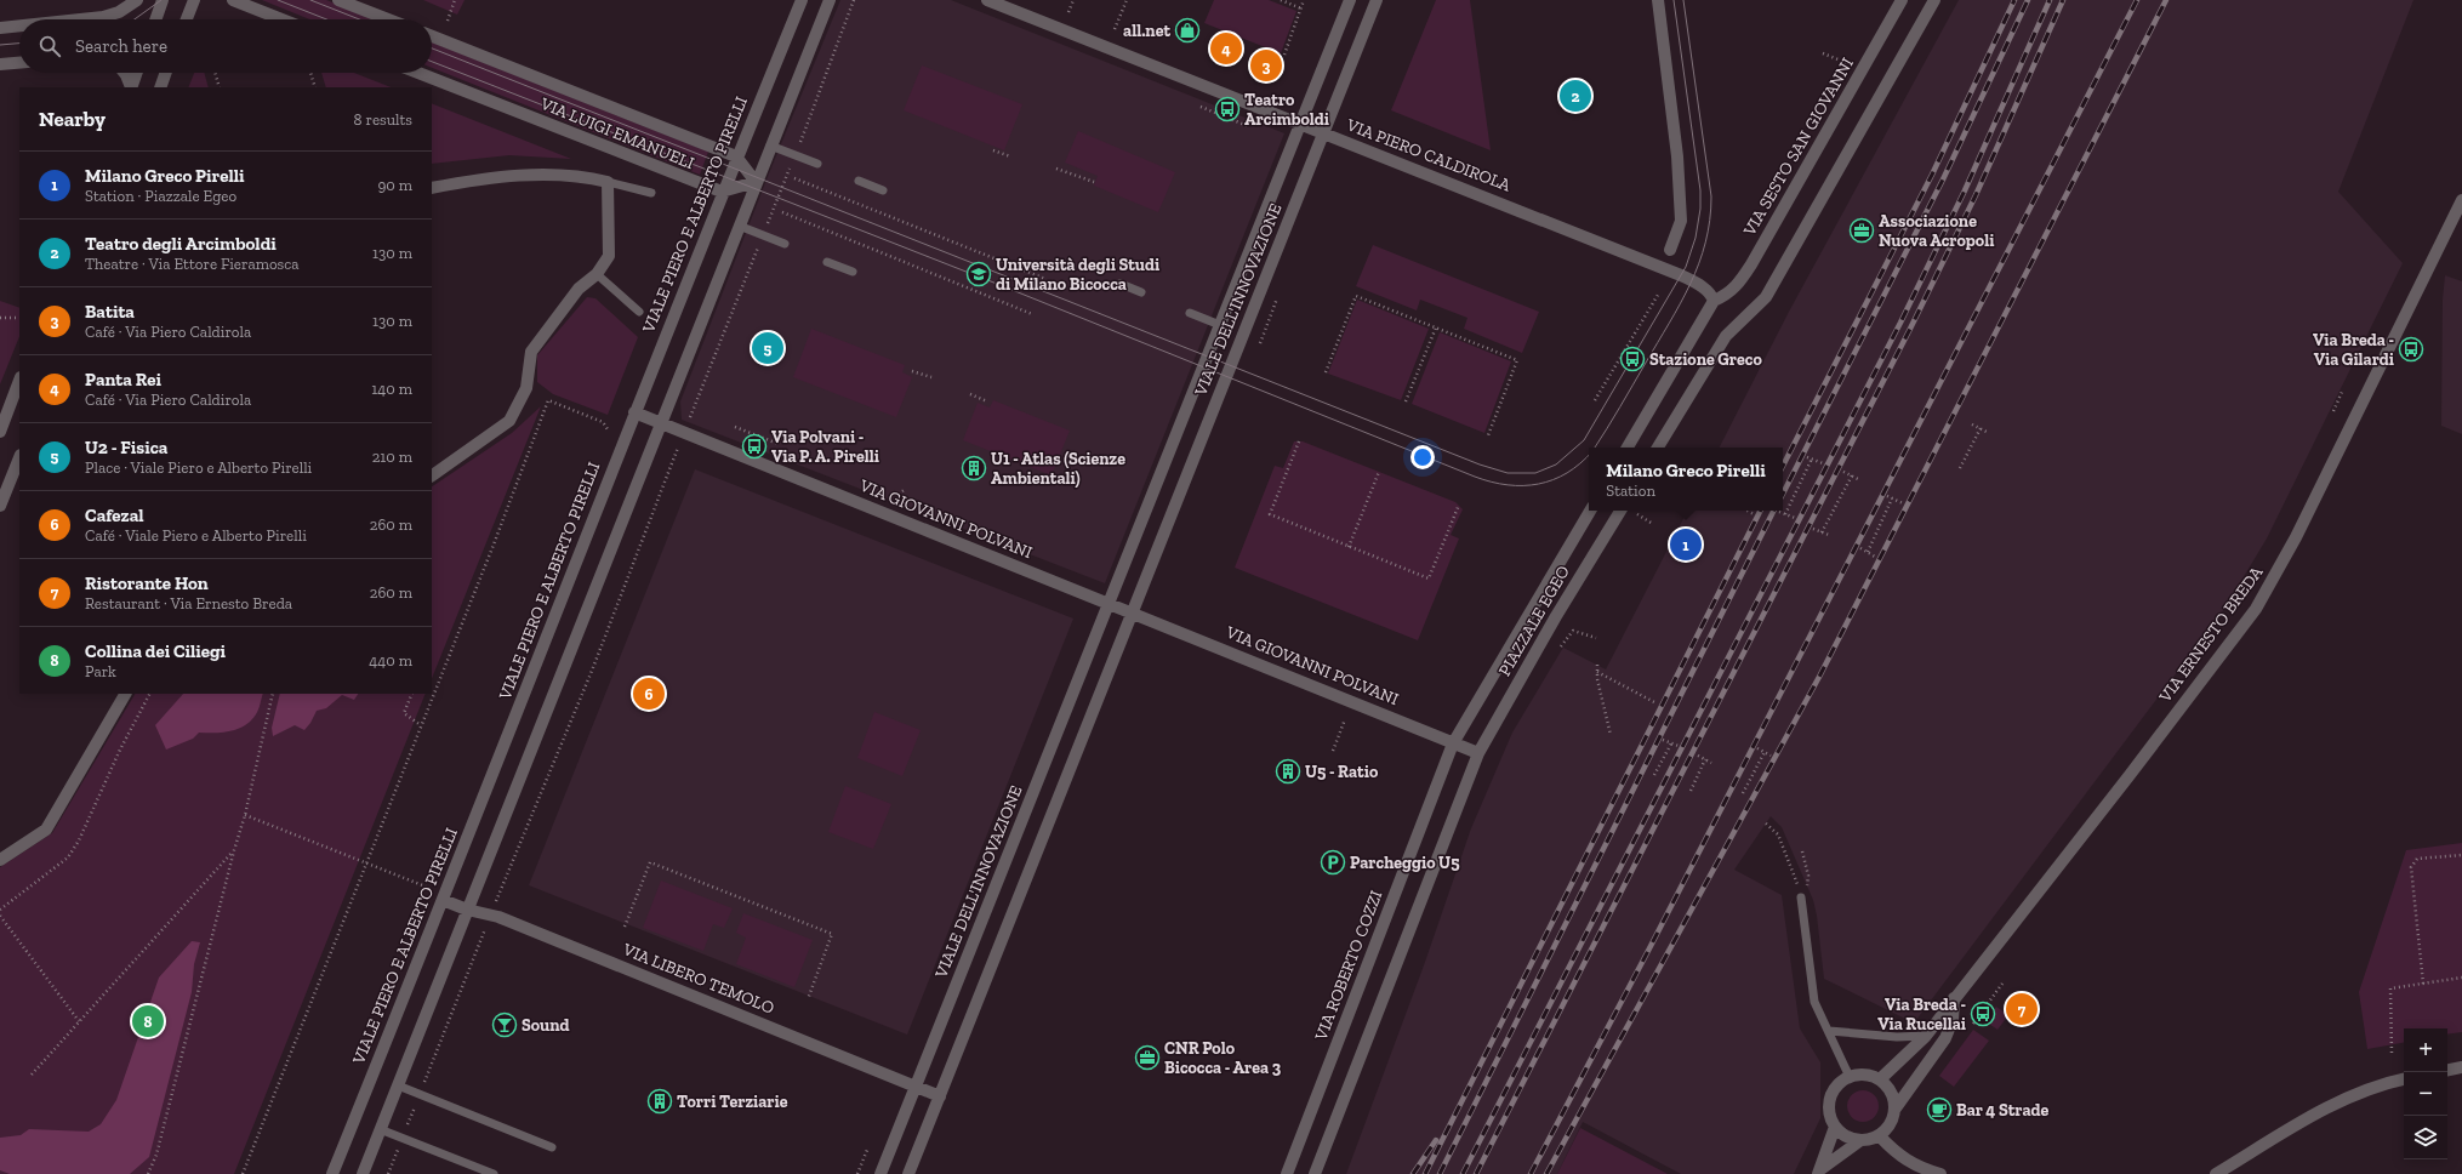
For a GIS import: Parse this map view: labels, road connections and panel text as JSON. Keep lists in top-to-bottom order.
{
  "streets": {
    "street": [
      "VIA LUIGI EMANUELI",
      "VIA SESTO SAN GIOVANNI",
      "VIA PIERO CALDIROLA",
      "VIALE PIERO E ALBERTO PIRELLI",
      "VIALE DELL'INNOVAZIONE",
      "VIA GIOVANNI POLVANI",
      "PIAZZALE EGEO",
      "VIA ERNESTO BREDA",
      "VIA ROBERTO COZZI",
      "VIA LIBERO TEMOLO"
    ]
  },
  "crossings": [
    ["VIA LUIGI EMANUELI", "VIALE PIERO E ALBERTO PIRELLI"],
    ["VIA SESTO SAN GIOVANNI", "VIA PIERO CALDIROLA"],
    ["VIA PIERO CALDIROLA", "VIALE DELL'INNOVAZIONE"],
    ["VIALE PIERO E ALBERTO PIRELLI", "VIA GIOVANNI POLVANI"],
    ["VIALE PIERO E ALBERTO PIRELLI", "VIA LIBERO TEMOLO"],
    ["VIALE DELL'INNOVAZIONE", "VIA GIOVANNI POLVANI"],
    ["VIALE DELL'INNOVAZIONE", "VIA LIBERO TEMOLO"],
    ["VIA GIOVANNI POLVANI", "PIAZZALE EGEO"],
    ["VIA GIOVANNI POLVANI", "VIA ROBERTO COZZI"],
    ["PIAZZALE EGEO", "VIA ROBERTO COZZI"]
  ],
  "places": {
    "shop": ["all.net"],
    "bus stop": [
      "Teatro Arcimboldi",
      "Via Breda - Via Gilardi",
      "Stazione Greco",
      "Via Polvani - Via P. A. Pirelli",
      "Via Breda - Via Rucellai"
    ],
    "office": ["Associazione Nuova Acropoli", "CNR Polo Bicocca - Area 3"],
    "school or university": ["Università degli Studi di Milano Bicocca"],
    "building": ["U1 - Atlas (Scienze Ambientali)", "U5 - Ratio", "Torri Terziarie"],
    "parking": ["Parcheggio U5"],
    "bar": ["Sound"],
    "cafe": ["Bar 4 Strade"]
  },
  "page": {
    "search": "Search here",
    "pins": [
      "4",
      "3",
      "2",
      "5",
      "1",
      "6",
      "7",
      "8"
    ],
    "heading": ["Nearby", "8 results"],
    "list": [
      {
        "mark": "1",
        "name": "Milano Greco Pirelli",
        "note": "Station · Piazzale Egeo",
        "value": "90 m"
      },
      {
        "mark": "2",
        "name": "Teatro degli Arcimboldi",
        "note": "Theatre · Via Ettore Fieramosca",
        "value": "130 m"
      },
      {
        "mark": "3",
        "name": "Batita",
        "note": "Café · Via Piero Caldirola",
        "value": "130 m"
      },
      {
        "mark": "4",
        "name": "Panta Rei",
        "note": "Café · Via Piero Caldirola",
        "value": "140 m"
      },
      {
        "mark": "5",
        "name": "U2 - Fisica",
        "note": "Place · Viale Piero e Alberto Pirelli",
        "value": "210 m"
      },
      {
        "mark": "6",
        "name": "Cafezal",
        "note": "Café · Viale Piero e Alberto Pirelli",
        "value": "260 m"
      },
      {
        "mark": "7",
        "name": "Ristorante Hon",
        "note": "Restaurant · Via Ernesto Breda",
        "value": "260 m"
      },
      {
        "mark": "8",
        "name": "Collina dei Ciliegi",
        "note": "Park",
        "value": "440 m"
      }
    ],
    "popup": ["Milano Greco Pirelli", "Station"],
    "map_buttons": ["+", "−"]
  }
}
